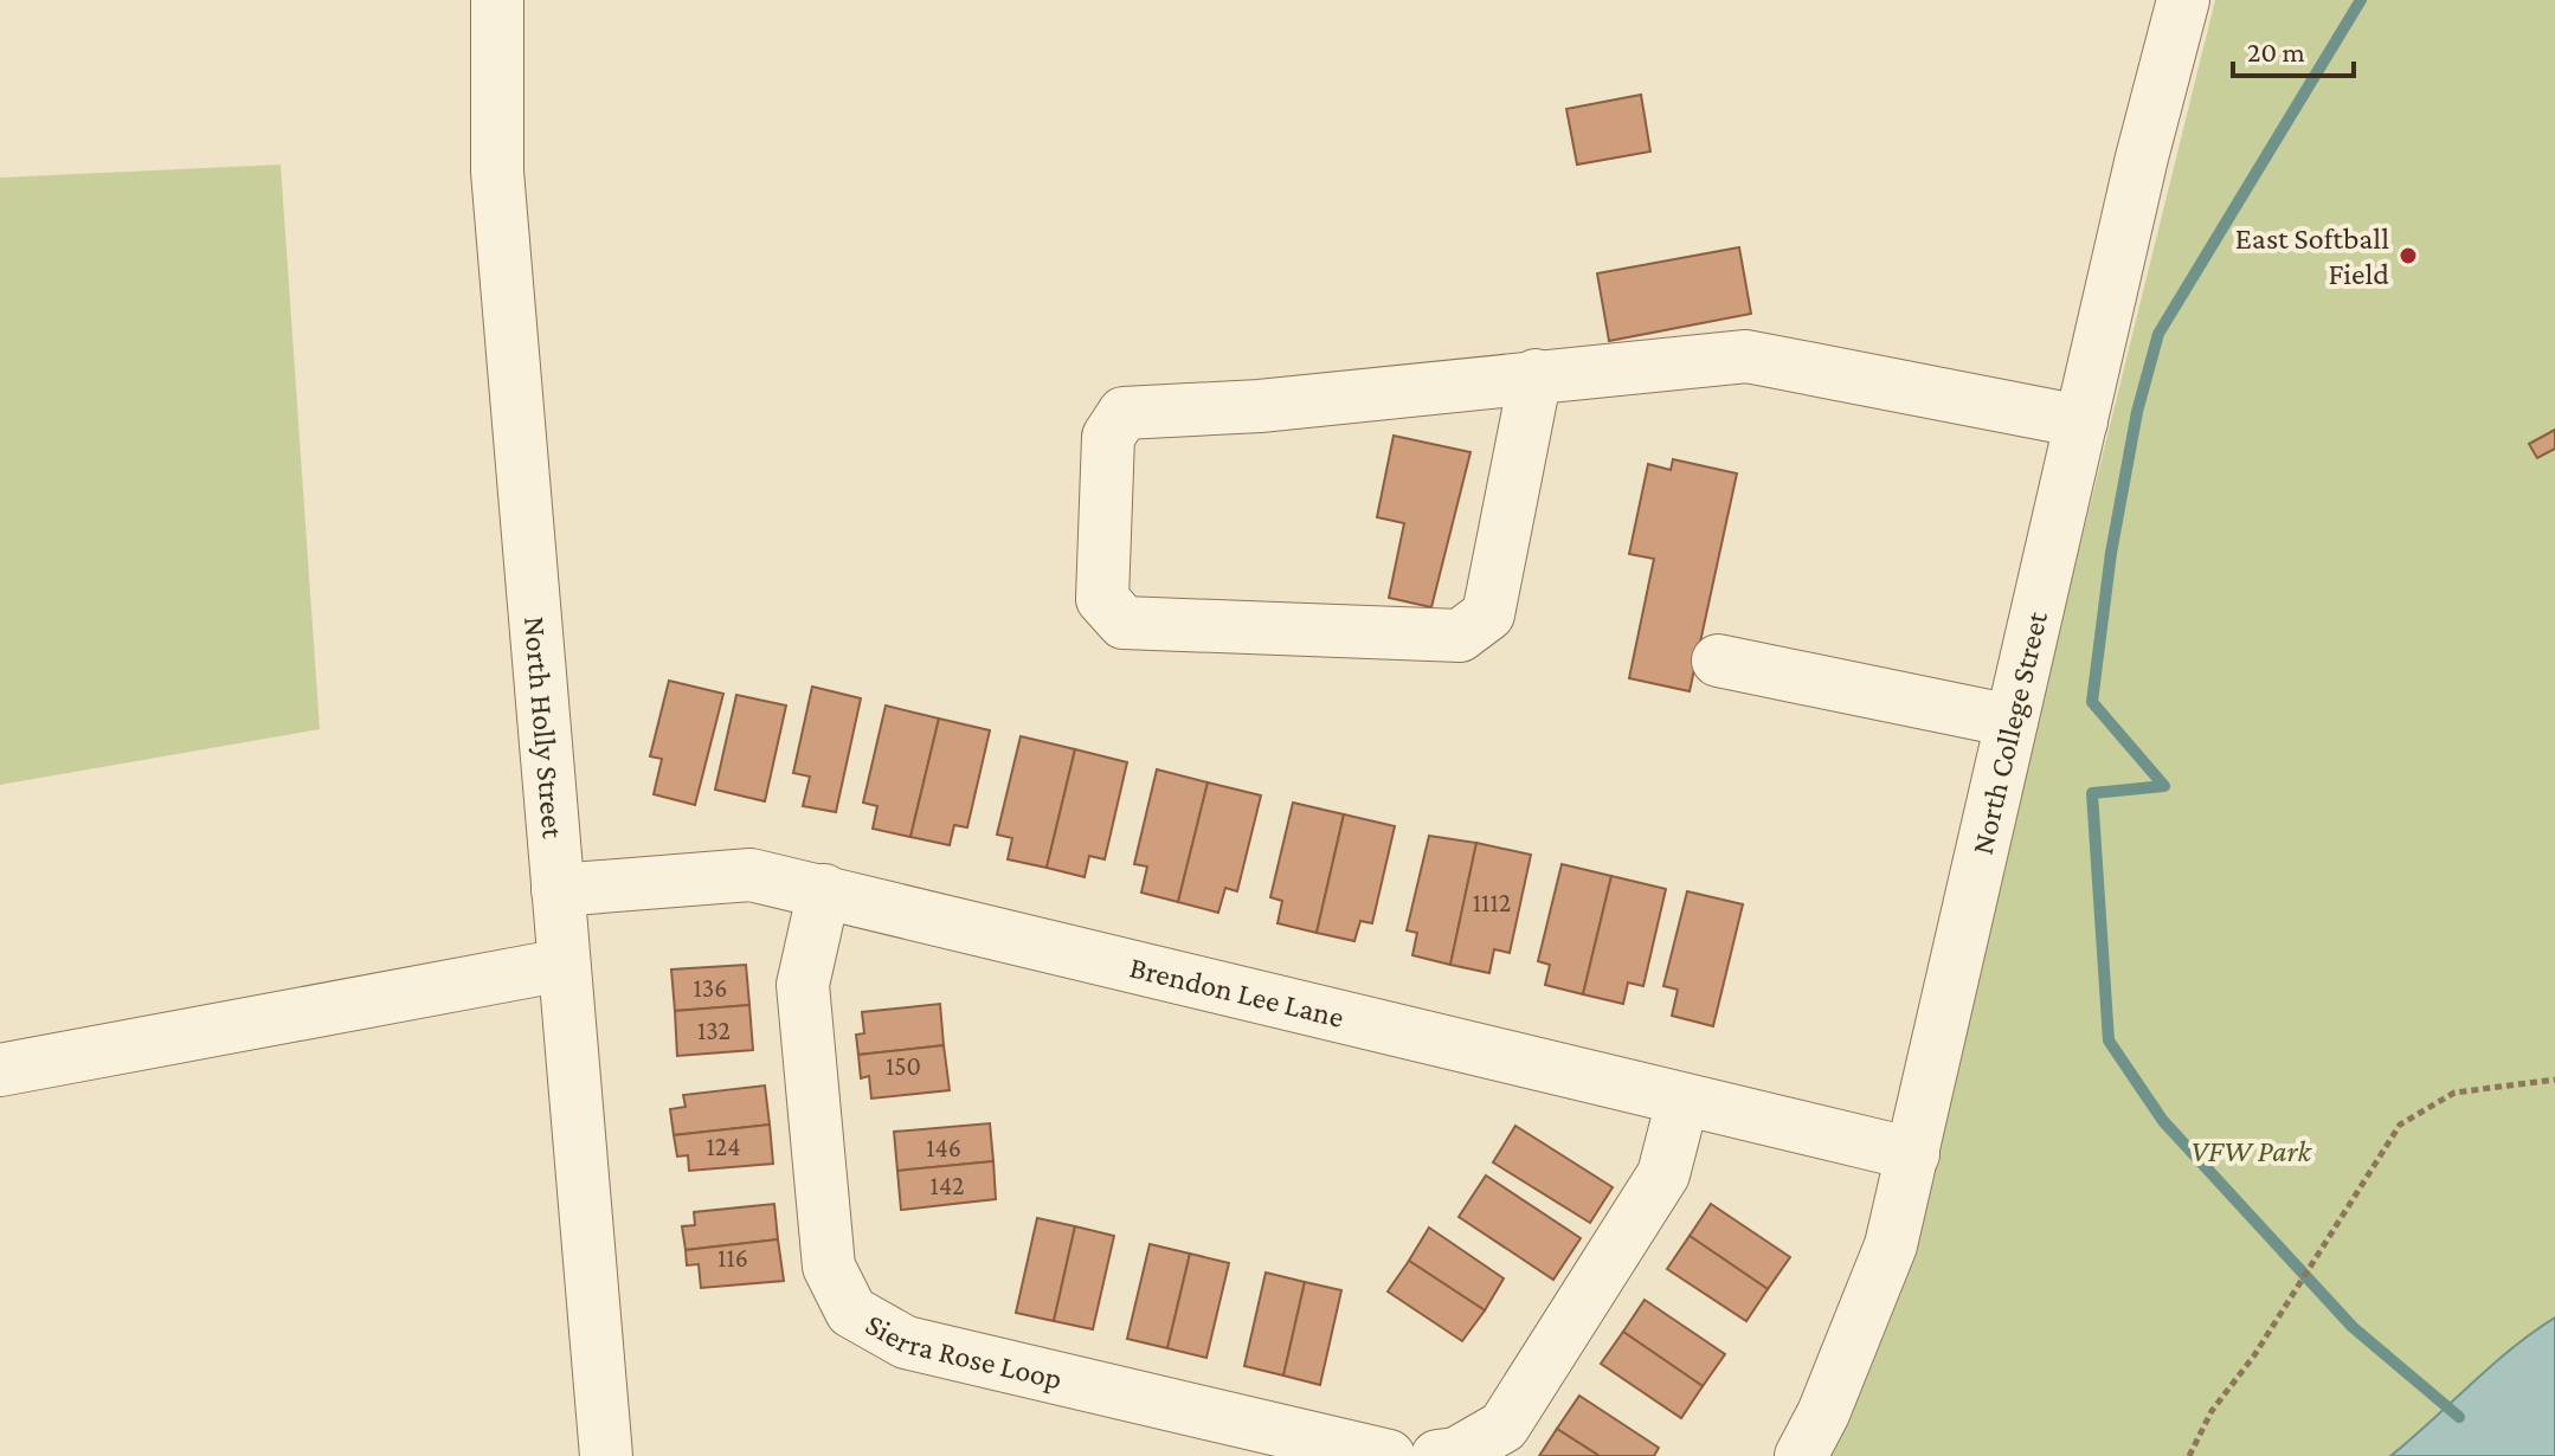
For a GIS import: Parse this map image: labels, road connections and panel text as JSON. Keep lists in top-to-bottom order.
{
  "streets": {
    "street": [
      "North Holly Street",
      "North College Street",
      "Brendon Lee Lane",
      "Sierra Rose Loop"
    ]
  },
  "crossings": [
    ["North Holly Street", "Brendon Lee Lane"],
    ["North College Street", "Brendon Lee Lane"],
    ["Brendon Lee Lane", "Sierra Rose Loop"]
  ],
  "parks": ["VFW Park"],
  "places": ["East Softball Field"],
  "house_numbers": [
    "1112",
    "136",
    "132",
    "150",
    "124",
    "146",
    "142",
    "116"
  ],
  "scale_bar": "20 m"
}
